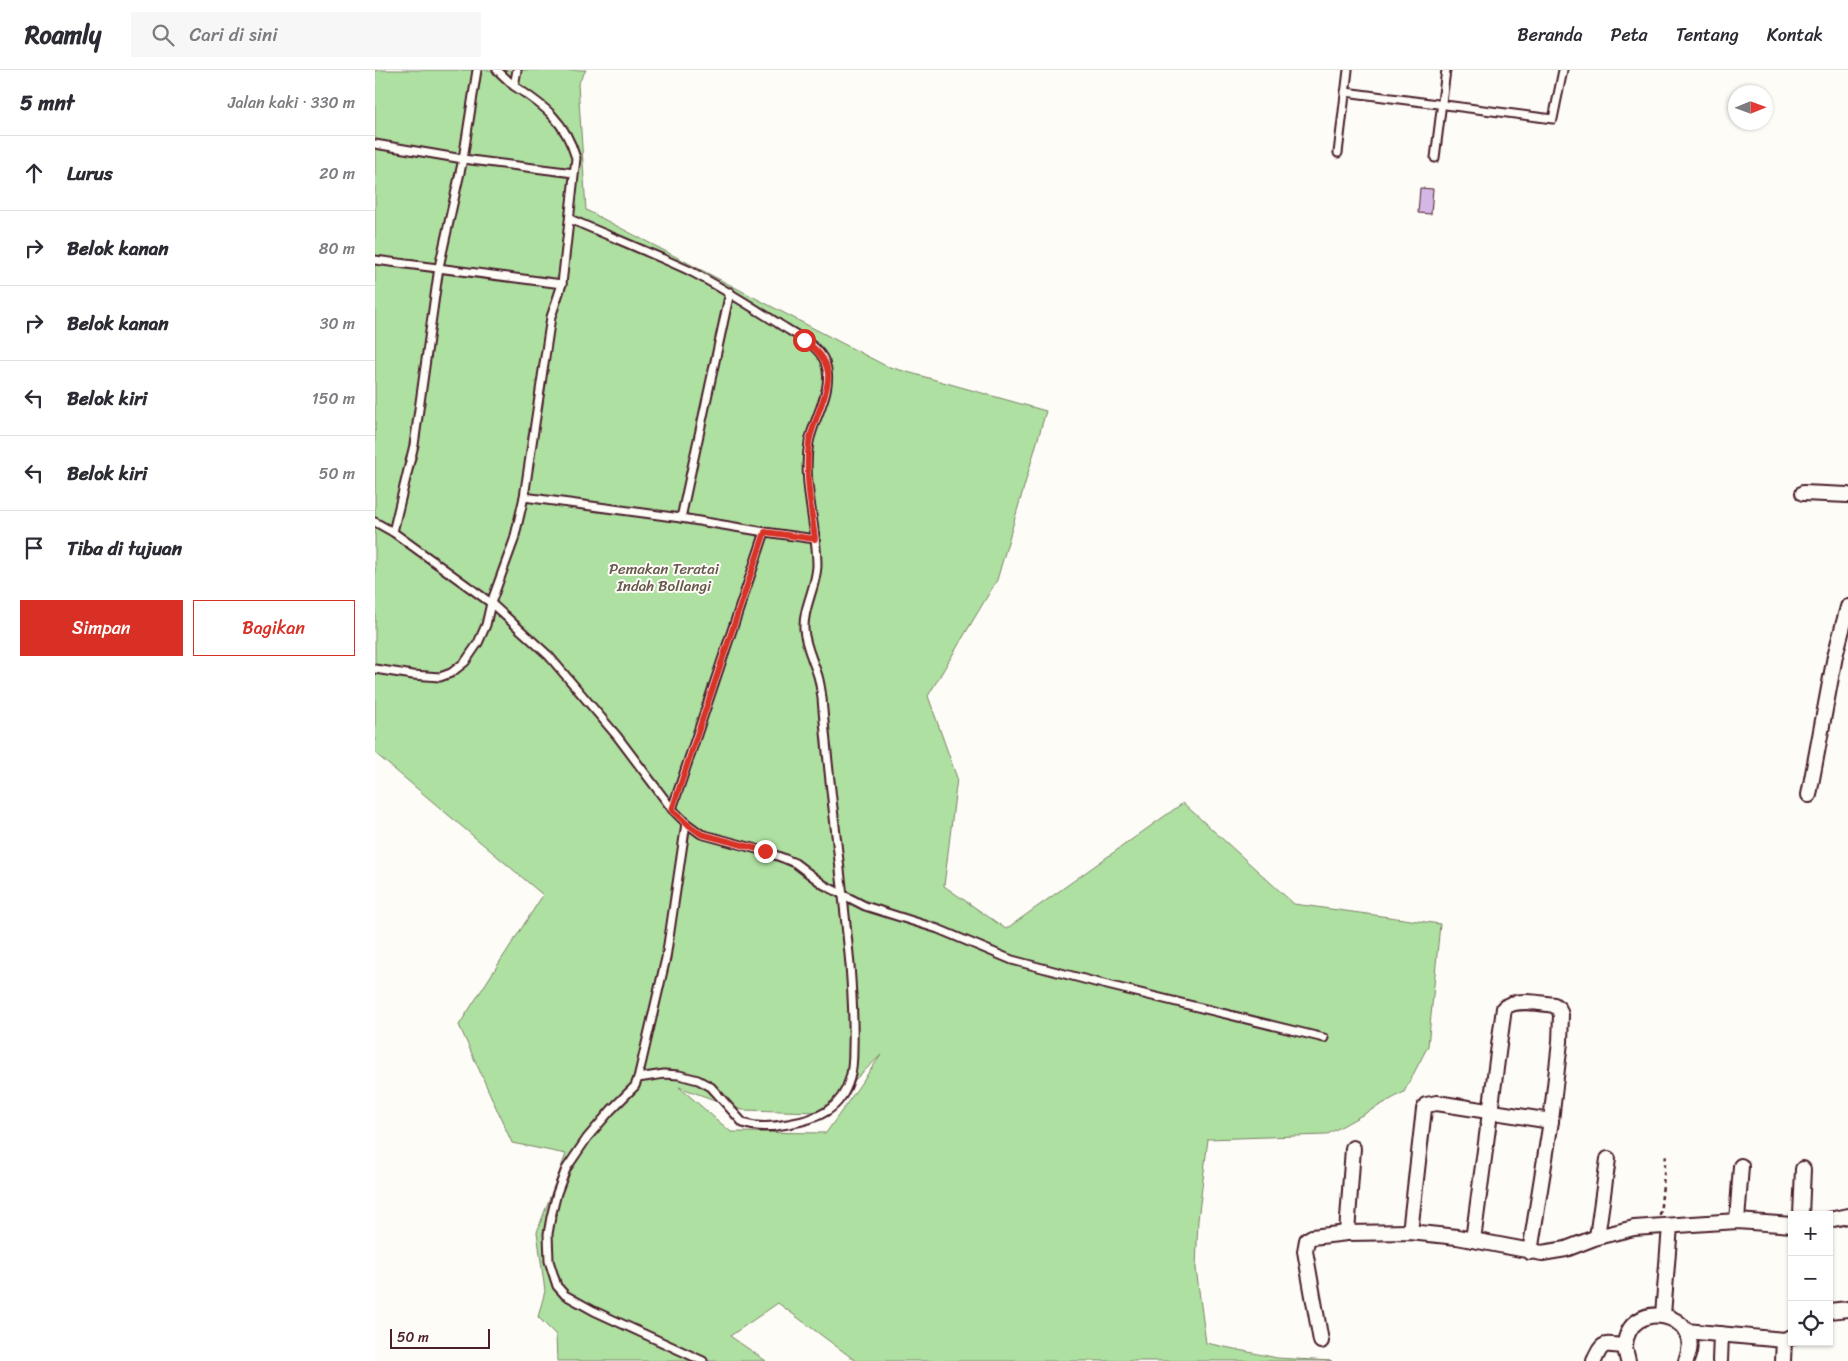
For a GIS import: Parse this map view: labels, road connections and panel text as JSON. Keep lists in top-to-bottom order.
{
  "parks": ["Pemakan Teratai Indah Bollangi"],
  "scale_bar": "50 m",
  "north": "right",
  "page": {
    "header": "Roamly",
    "search": "Cari di sini",
    "nav": [
      "Beranda",
      "Peta",
      "Tentang",
      "Kontak"
    ],
    "heading": ["5 mnt", "Jalan kaki · 330 m"],
    "list": [
      ["Lurus", "20 m"],
      ["Belok kanan", "80 m"],
      ["Belok kanan", "30 m"],
      ["Belok kiri", "150 m"],
      ["Belok kiri", "50 m"],
      "Tiba di tujuan"
    ],
    "buttons": ["Simpan", "Bagikan"],
    "map_buttons": ["+", "−"],
    "scale": "50 m"
  }
}
